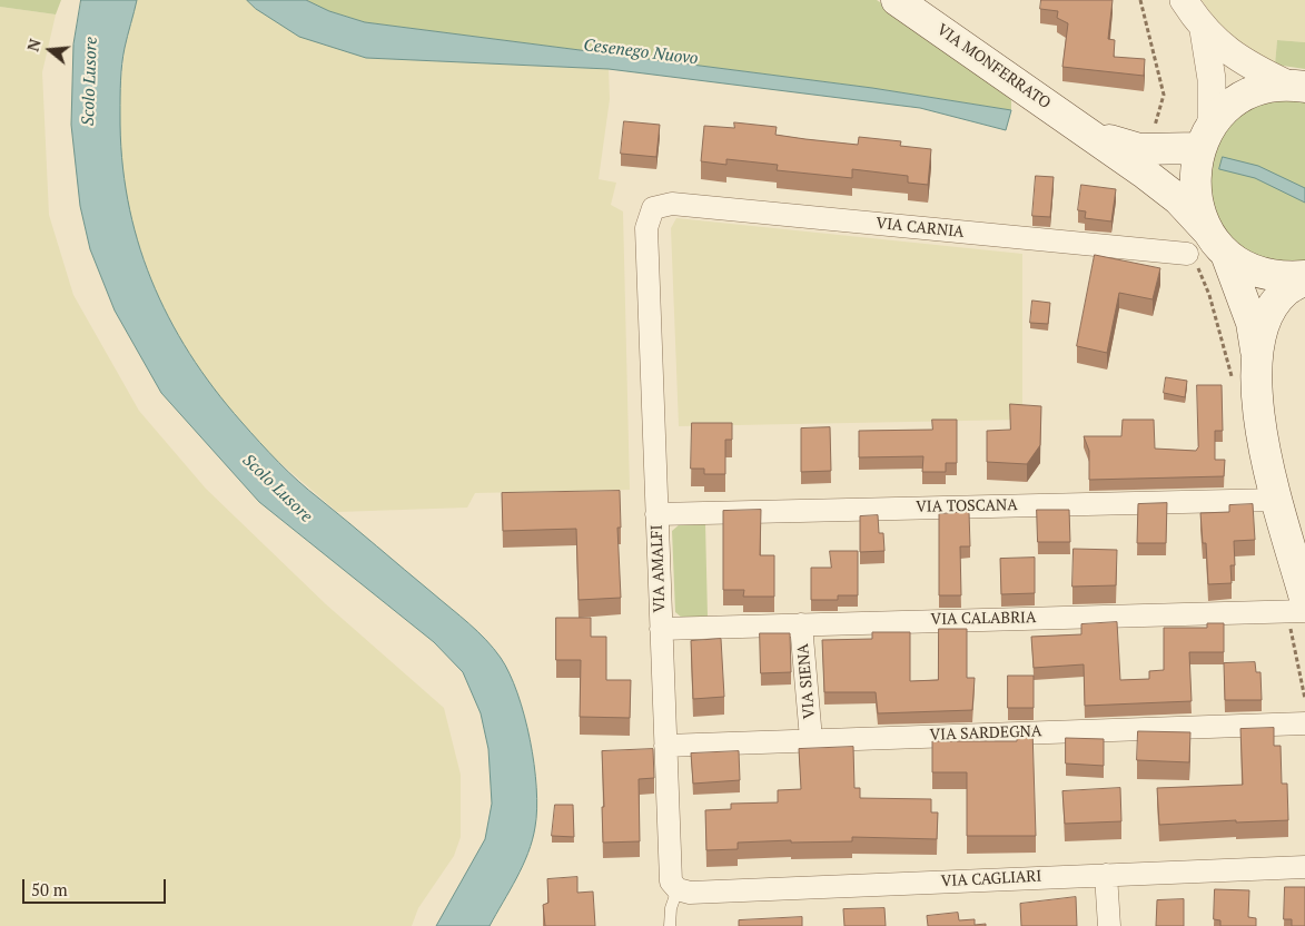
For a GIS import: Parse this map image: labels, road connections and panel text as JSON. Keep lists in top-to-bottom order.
{
  "streets": {
    "main road": ["VIA MONFERRATO"],
    "street": [
      "VIA CARNIA",
      "VIA TOSCANA",
      "VIA AMALFI",
      "VIA CALABRIA",
      "VIA SIENA",
      "VIA SARDEGNA",
      "VIA CAGLIARI"
    ]
  },
  "crossings": [
    ["VIA CARNIA", "VIA AMALFI"],
    ["VIA TOSCANA", "VIA AMALFI"],
    ["VIA AMALFI", "VIA CALABRIA"],
    ["VIA AMALFI", "VIA SARDEGNA"],
    ["VIA AMALFI", "VIA CAGLIARI"],
    ["VIA CALABRIA", "VIA SIENA"],
    ["VIA SIENA", "VIA SARDEGNA"]
  ],
  "water": ["Cesenego Nuovo", "Scolo Lusore"],
  "scale_bar": "50 m",
  "north": "left"
}
